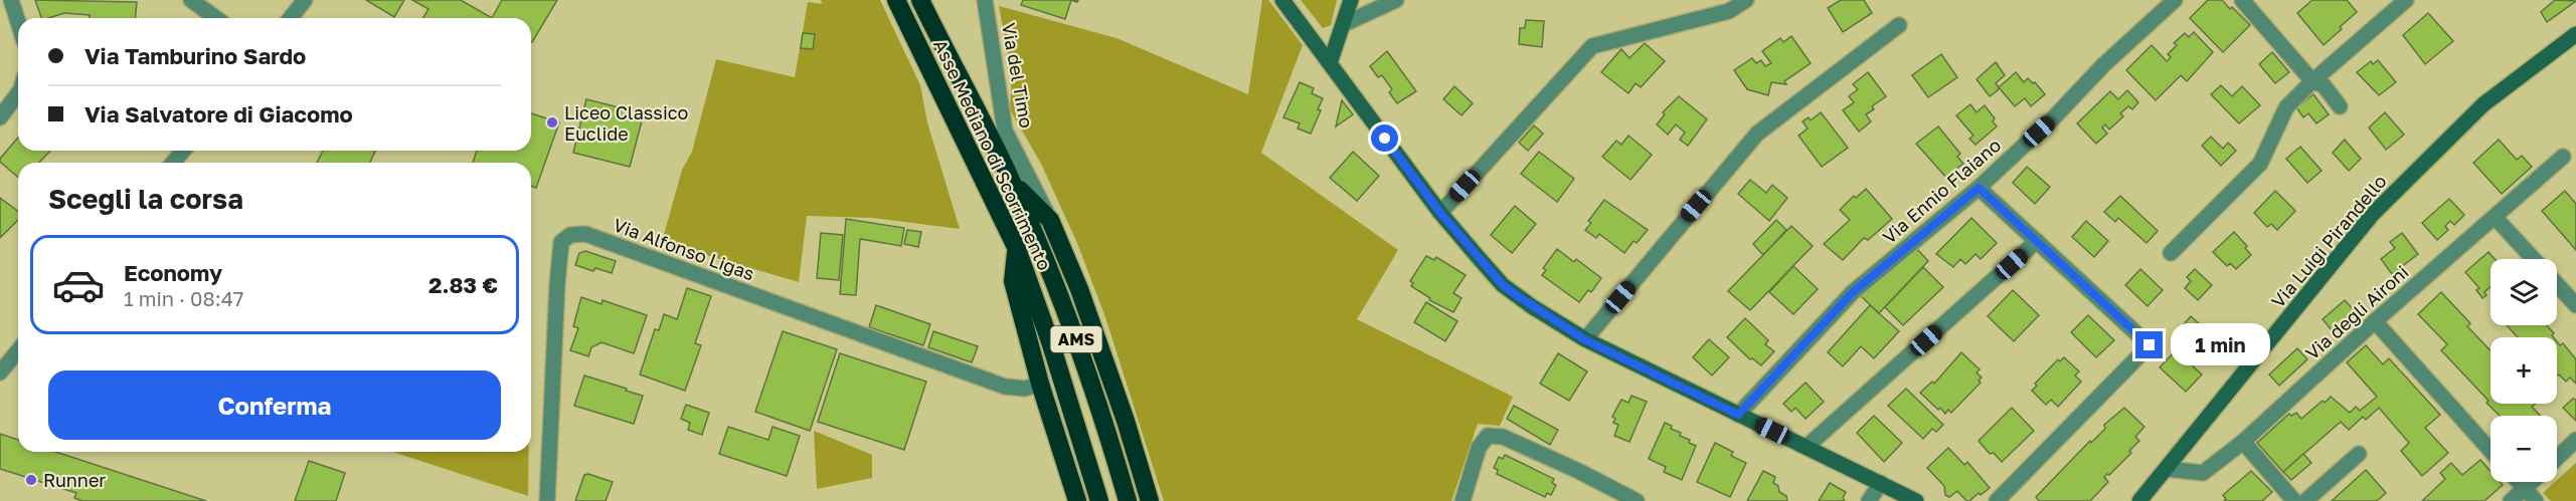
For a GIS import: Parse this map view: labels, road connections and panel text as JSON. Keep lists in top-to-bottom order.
{
  "streets": {
    "highway": ["Asse Mediano di Scorrimento", "AMS"],
    "street": [
      "Via del Timo",
      "Via Ennio Flaiano",
      "Via Luigi Pirandello",
      "Via Alfonso Ligas",
      "Via degli Aironi"
    ]
  },
  "crossings": [
    ["Via Luigi Pirandello", "Via degli Aironi"]
  ],
  "places": ["Liceo Classico Euclide", "Runner"],
  "page": {
    "banner": ["Via Tamburino Sardo", "Via Salvatore di Giacomo"],
    "heading": "Scegli la corsa",
    "list": [
      {
        "name": "Economy",
        "note": "1 min · 08:47",
        "value": "2.83 €"
      }
    ],
    "map_buttons": ["+", "−"],
    "bubble": "1 min",
    "buttons": "Conferma"
  }
}
